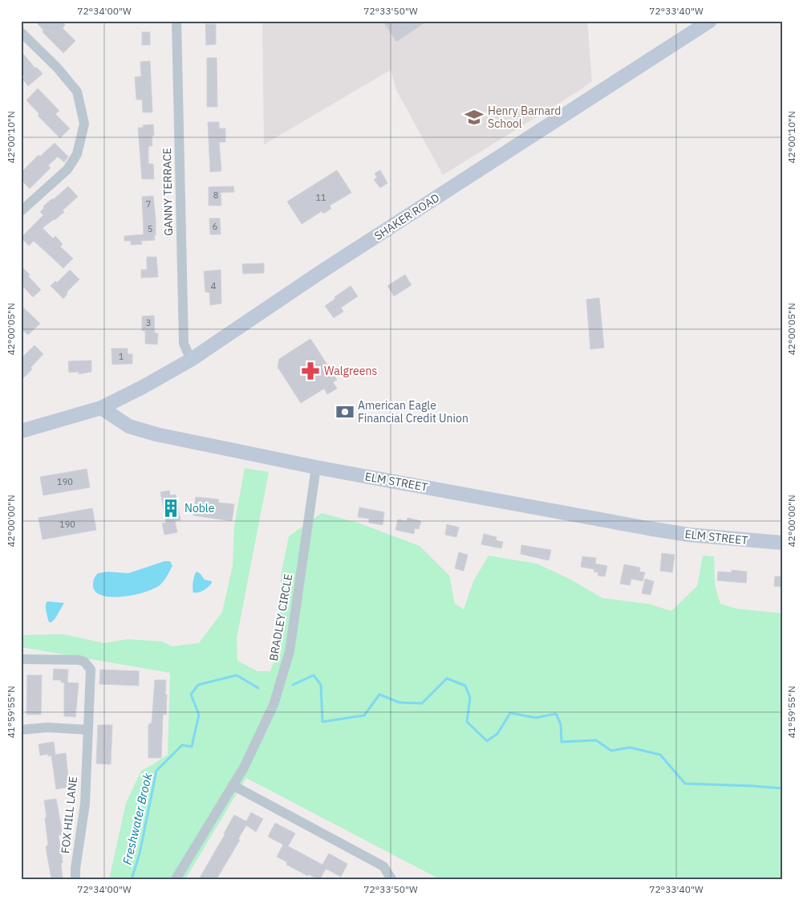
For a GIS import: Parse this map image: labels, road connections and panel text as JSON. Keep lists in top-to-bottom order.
{
  "streets": {
    "main road": ["SHAKER ROAD", "ELM STREET"],
    "street": ["GANNY TERRACE", "BRADLEY CIRCLE", "FOX HILL LANE"]
  },
  "crossings": [
    ["GANNY TERRACE", "SHAKER ROAD"],
    ["SHAKER ROAD", "ELM STREET"],
    ["ELM STREET", "BRADLEY CIRCLE"]
  ],
  "water": ["Freshwater Brook"],
  "places": {
    "school or university": ["Henry Barnard School"],
    "pharmacy": ["Walgreens"],
    "bank": ["American Eagle Financial Credit Union"],
    "building": ["Noble"]
  },
  "house_numbers": [
    "8",
    "11",
    "7",
    "6",
    "5",
    "4",
    "3",
    "1",
    "190",
    "190"
  ],
  "coordinates": [
    "72°34'00\"W",
    "72°33'50\"W",
    "72°33'40\"W",
    "42°00'10\"N",
    "42°00'05\"N",
    "42°00'00\"N",
    "41°59'55\"N"
  ]
}
